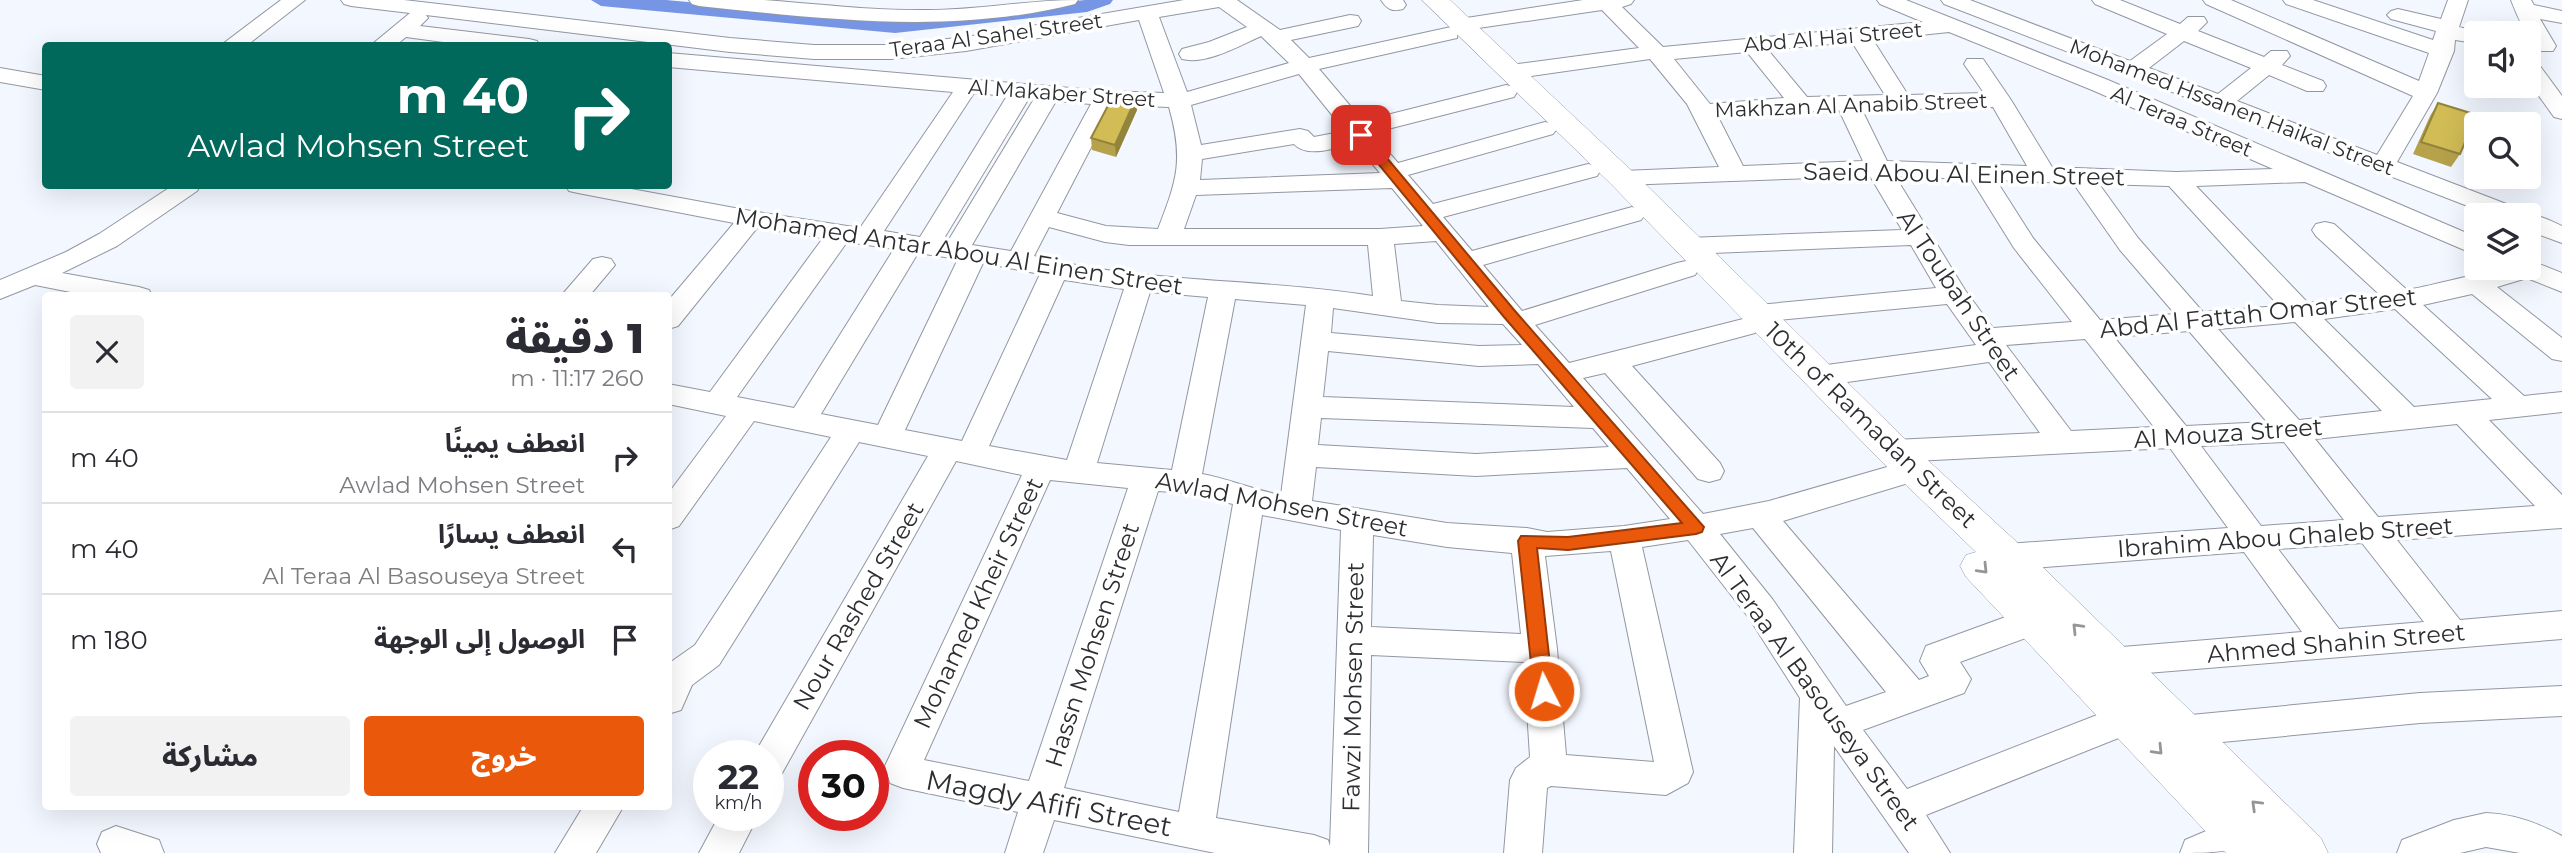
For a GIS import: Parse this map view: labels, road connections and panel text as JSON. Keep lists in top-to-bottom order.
{
  "streets": {
    "main road": ["10th of Ramadan Street"],
    "street": [
      "Teraa Al Sahel Street",
      "Abd Al Hai Street",
      "Al Makaber Street",
      "Makhzan Al Anabib Street",
      "Mohamed Hssanen Haikal Street",
      "Al Teraa Street",
      "Saeid Abou Al Einen Street",
      "Mohamed Antar Abou Al Einen Street",
      "Al Toubah Street",
      "Abd Al Fattah Omar Street",
      "Al Mouza Street",
      "Awlad Mohsen Street",
      "Ibrahim Abou Ghaleb Street",
      "Mohamed Kheir Street",
      "Nour Rashed Street",
      "Ahmed Shahin Street",
      "Hassn Mohsen Street",
      "Fawzi Mohsen Street",
      "Al Teraa Al Basouseya Street",
      "Magdy Afifi Street"
    ]
  },
  "crossings": [
    ["Teraa Al Sahel Street", "Al Teraa Al Basouseya Street"],
    ["Abd Al Hai Street", "Mohamed Hssanen Haikal Street"],
    ["Abd Al Hai Street", "Al Teraa Street"],
    ["Abd Al Hai Street", "10th of Ramadan Street"],
    ["Abd Al Hai Street", "Al Teraa Al Basouseya Street"],
    ["Al Makaber Street", "10th of Ramadan Street"],
    ["Al Makaber Street", "Al Teraa Al Basouseya Street"],
    ["Makhzan Al Anabib Street", "Al Toubah Street"],
    ["Al Teraa Street", "Saeid Abou Al Einen Street"],
    ["Saeid Abou Al Einen Street", "Al Toubah Street"],
    ["Saeid Abou Al Einen Street", "10th of Ramadan Street"],
    ["Saeid Abou Al Einen Street", "Al Teraa Al Basouseya Street"],
    ["Mohamed Antar Abou Al Einen Street", "Al Toubah Street"],
    ["Mohamed Antar Abou Al Einen Street", "10th of Ramadan Street"],
    ["Mohamed Antar Abou Al Einen Street", "Nour Rashed Street"],
    ["Mohamed Antar Abou Al Einen Street", "Al Teraa Al Basouseya Street"],
    ["Al Toubah Street", "Abd Al Fattah Omar Street"],
    ["Al Toubah Street", "Al Mouza Street"],
    ["Abd Al Fattah Omar Street", "10th of Ramadan Street"],
    ["10th of Ramadan Street", "Al Mouza Street"],
    ["10th of Ramadan Street", "Awlad Mohsen Street"],
    ["10th of Ramadan Street", "Ibrahim Abou Ghaleb Street"],
    ["10th of Ramadan Street", "Ahmed Shahin Street"],
    ["Al Mouza Street", "Awlad Mohsen Street"],
    ["Awlad Mohsen Street", "Mohamed Kheir Street"],
    ["Awlad Mohsen Street", "Nour Rashed Street"],
    ["Awlad Mohsen Street", "Hassn Mohsen Street"],
    ["Awlad Mohsen Street", "Fawzi Mohsen Street"],
    ["Awlad Mohsen Street", "Al Teraa Al Basouseya Street"],
    ["Mohamed Kheir Street", "Magdy Afifi Street"],
    ["Hassn Mohsen Street", "Magdy Afifi Street"]
  ],
  "page": {
    "turn": ["40 m", "Awlad Mohsen Street"],
    "heading": ["1 دقيقة", "260 m · 11:17"],
    "list": [
      {
        "name": "انعطف يمينًا",
        "note": "Awlad Mohsen Street",
        "value": "40 m"
      },
      {
        "name": "انعطف يسارًا",
        "note": "Al Teraa Al Basouseya Street",
        "value": "40 m"
      },
      {
        "name": "الوصول إلى الوجهة",
        "value": "180 m"
      }
    ],
    "buttons": ["خروج", "مشاركة"],
    "speed": "22 km/h",
    "limit": "30"
  }
}
